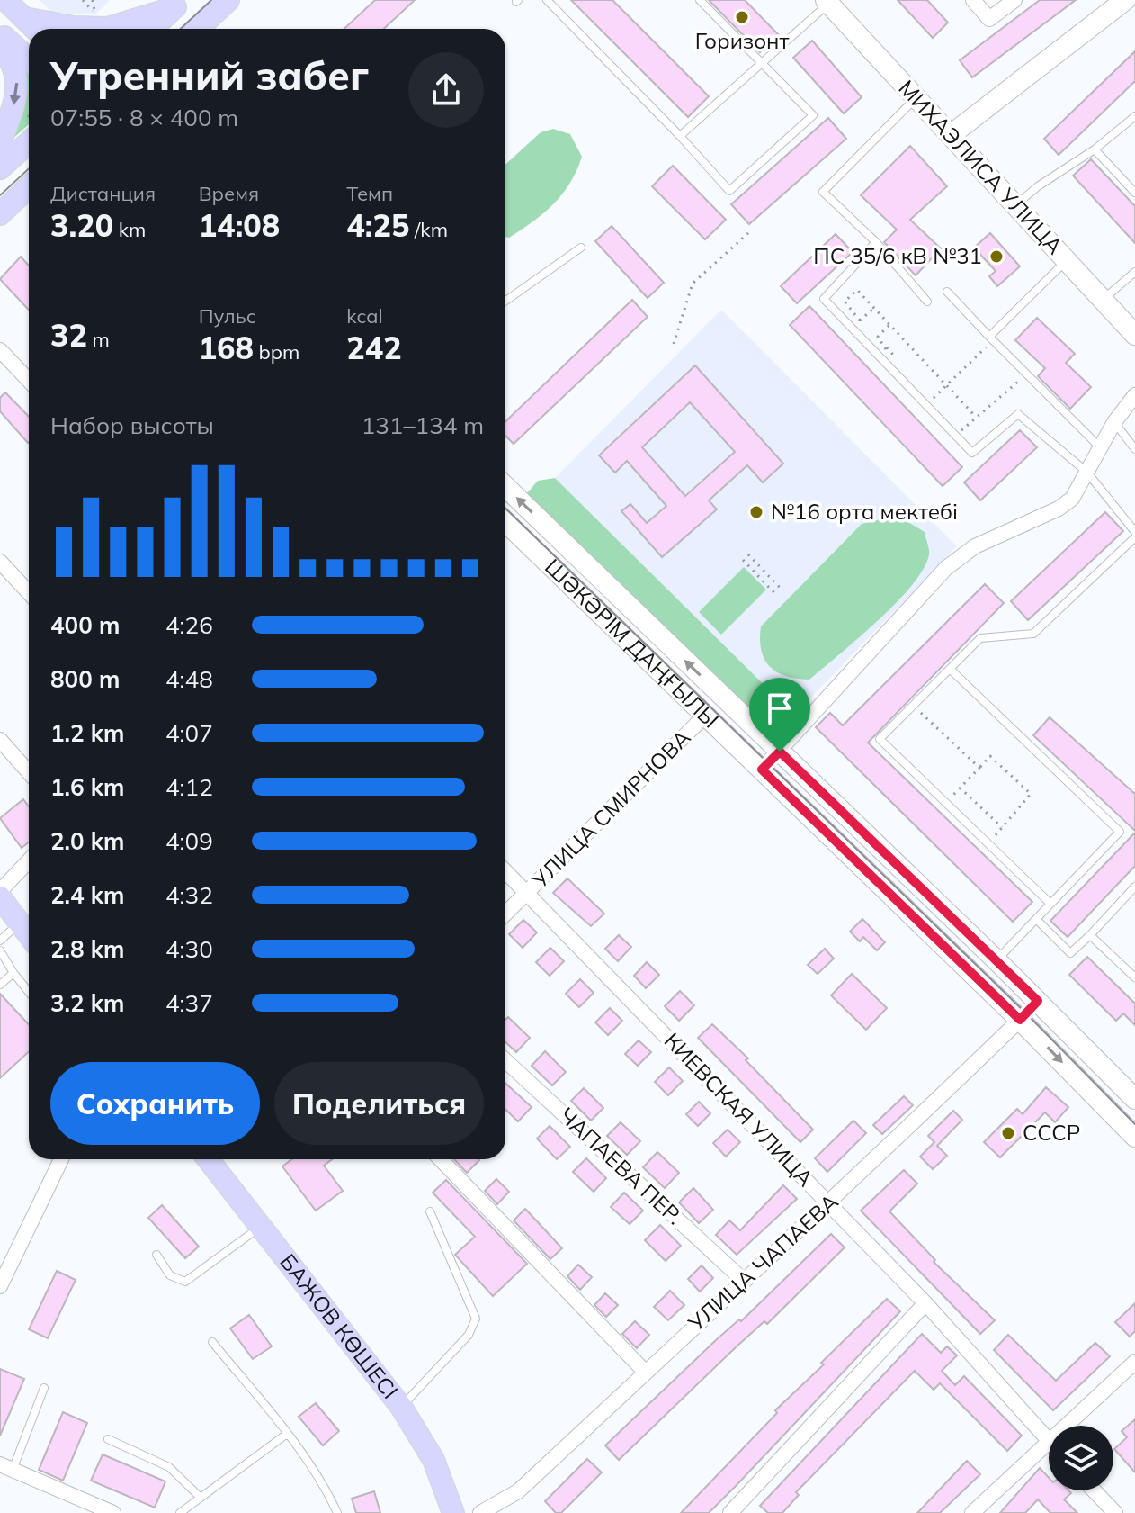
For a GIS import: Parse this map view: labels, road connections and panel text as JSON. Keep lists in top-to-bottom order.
{
  "streets": {
    "main road": [
      "МИХАЭЛИСА УЛИЦА",
      "ШӘКӘРІМ ДАҢҒЫЛЫ",
      "УЛИЦА СМИРНОВА",
      "УЛИЦА ЧАПАЕВА",
      "БАЖОВ КӨШЕСІ"
    ],
    "street": ["КИЕВСКАЯ УЛИЦА", "ЧАПАЕВА ПЕР."]
  },
  "crossings": [
    ["ШӘКӘРІМ ДАҢҒЫЛЫ", "УЛИЦА СМИРНОВА"],
    ["ШӘКӘРІМ ДАҢҒЫЛЫ", "УЛИЦА ЧАПАЕВА"],
    ["УЛИЦА СМИРНОВА", "КИЕВСКАЯ УЛИЦА"],
    ["КИЕВСКАЯ УЛИЦА", "УЛИЦА ЧАПАЕВА"],
    ["ЧАПАЕВА ПЕР.", "УЛИЦА ЧАПАЕВА"]
  ],
  "places": [
    "Горизонт",
    "ПС 35/6 кВ №31",
    "№16 орта мектебі",
    "СССР"
  ],
  "page": {
    "heading": ["Утренний забег", "07:55 · 8 × 400 m"],
    "stats": [
      ["Дистанция", "3.20 km"],
      ["Время", "14:08"],
      ["Темп", "4:25 /km"],
      ["32 m"],
      ["Пульс", "168 bpm"],
      ["kcal", "242"]
    ],
    "chart": ["Набор высоты", "131–134 m"],
    "list": [
      {
        "name": "400 m",
        "note": "4:26"
      },
      {
        "name": "800 m",
        "note": "4:48"
      },
      {
        "name": "1.2 km",
        "note": "4:07"
      },
      {
        "name": "1.6 km",
        "note": "4:12"
      },
      {
        "name": "2.0 km",
        "note": "4:09"
      },
      {
        "name": "2.4 km",
        "note": "4:32"
      },
      {
        "name": "2.8 km",
        "note": "4:30"
      },
      {
        "name": "3.2 km",
        "note": "4:37"
      }
    ],
    "buttons": ["Сохранить", "Поделиться"]
  }
}
